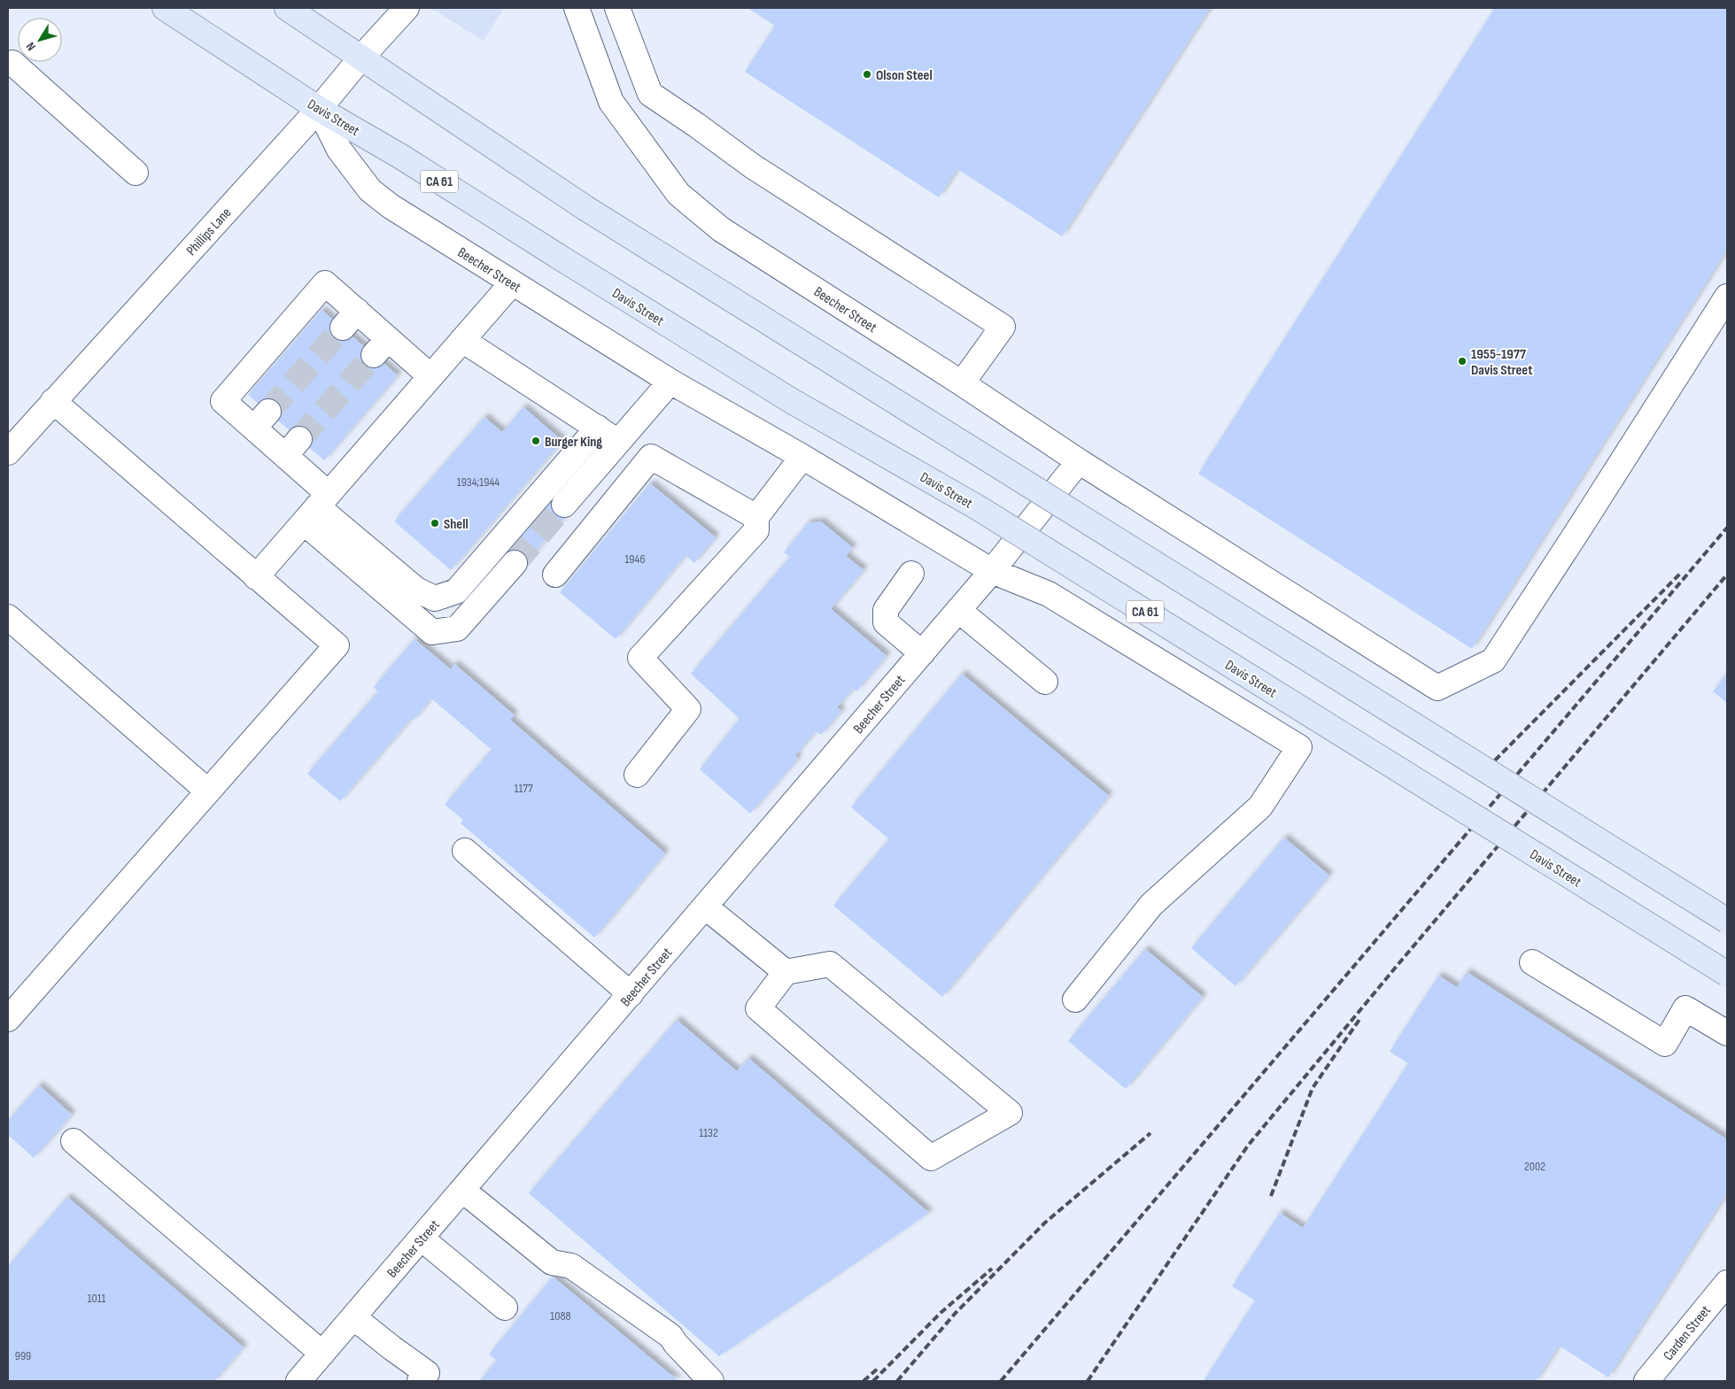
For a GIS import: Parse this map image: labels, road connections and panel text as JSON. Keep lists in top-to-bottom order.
{
  "streets": {
    "main road": ["Davis Street", "CA 61"],
    "street": ["Phillips Lane", "Beecher Street", "Carden Street"]
  },
  "crossings": [
    ["Davis Street", "Phillips Lane"],
    ["Davis Street", "Beecher Street"],
    ["Phillips Lane", "Beecher Street"]
  ],
  "places": [
    "Olson Steel",
    "1955-1977 Davis Street",
    "Burger King",
    "Shell"
  ],
  "house_numbers": [
    "1934;1944",
    "1946",
    "1177",
    "1132",
    "2002",
    "1011",
    "1088",
    "999"
  ],
  "north": "bottom left"
}
